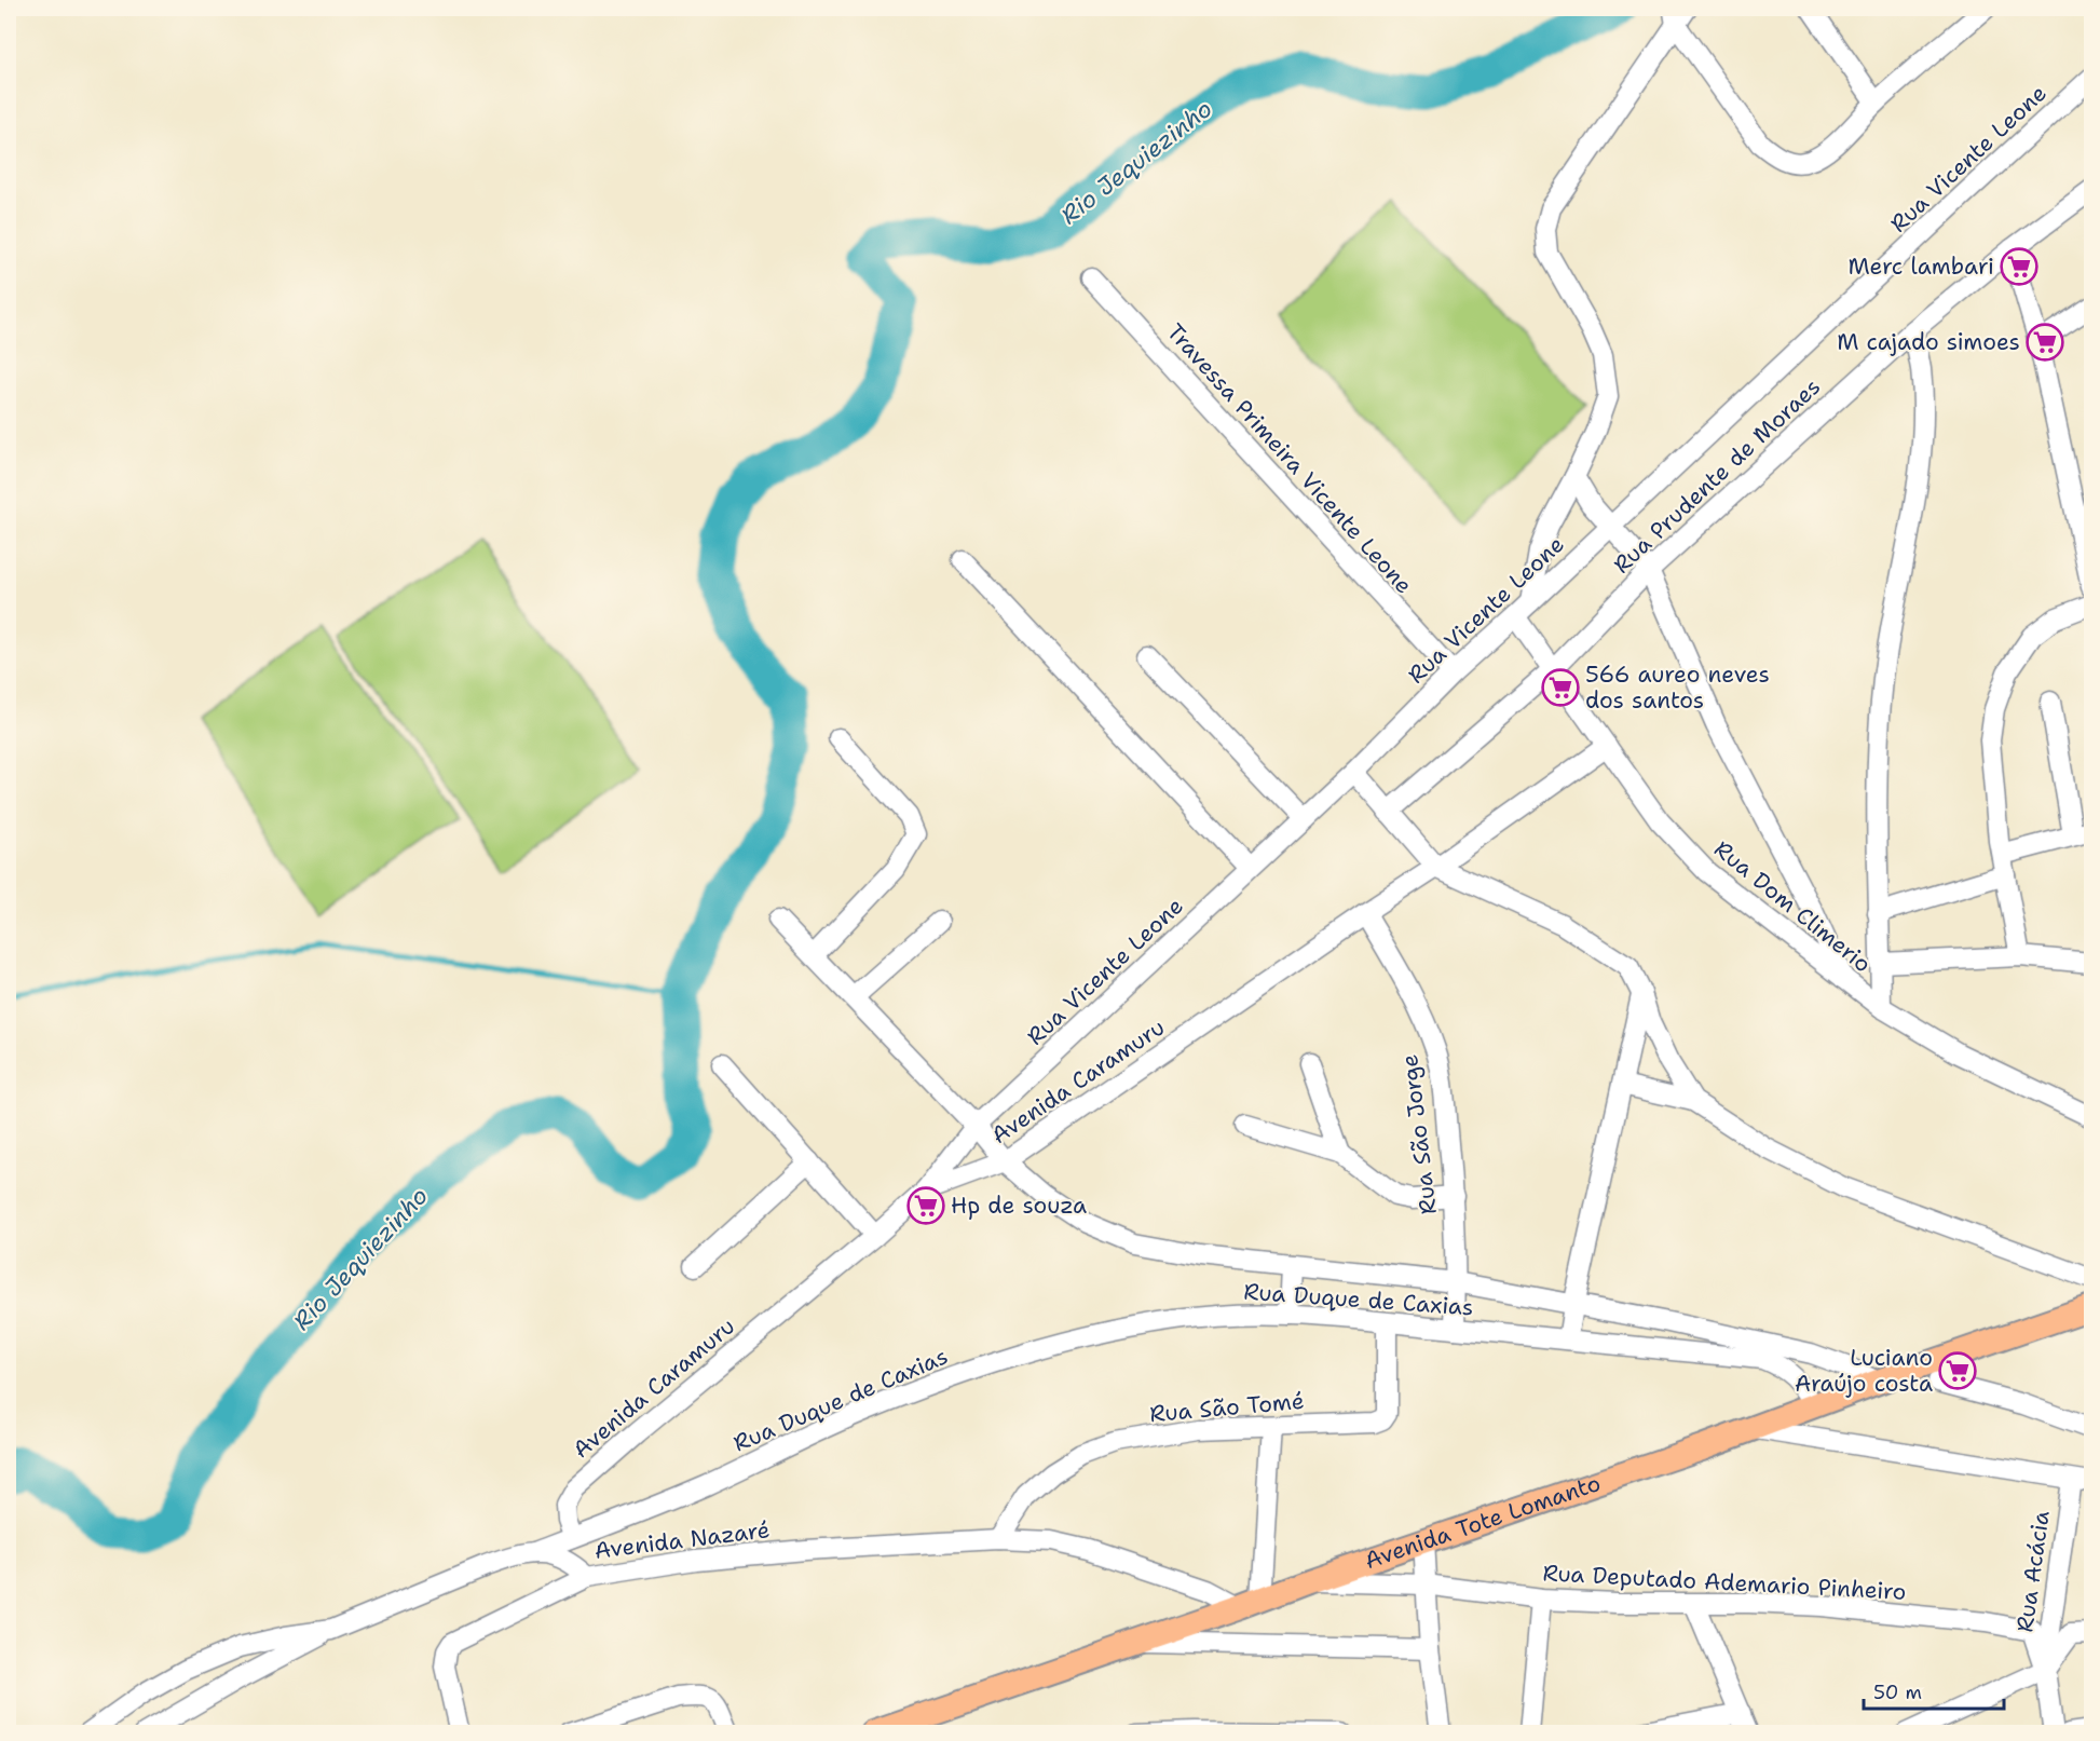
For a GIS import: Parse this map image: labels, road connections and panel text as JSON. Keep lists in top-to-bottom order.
{
  "streets": {
    "main road": ["Avenida Tote Lomanto"],
    "street": [
      "Rua Vicente Leone",
      "Travessa Primeira Vicente Leone",
      "Rua Prudente de Moraes",
      "Rua Dom Climerio",
      "Avenida Caramuru",
      "Rua São Jorge",
      "Rua Duque de Caxias",
      "Rua São Tomé",
      "Avenida Nazaré",
      "Rua Acácia",
      "Rua Deputado Ademario Pinheiro"
    ]
  },
  "crossings": [
    ["Rua Vicente Leone", "Travessa Primeira Vicente Leone"],
    ["Rua Vicente Leone", "Rua Dom Climerio"],
    ["Rua Vicente Leone", "Avenida Caramuru"],
    ["Rua Vicente Leone", "Rua Duque de Caxias"],
    ["Rua Prudente de Moraes", "Rua Dom Climerio"],
    ["Rua Dom Climerio", "Avenida Caramuru"],
    ["Avenida Caramuru", "Rua São Jorge"],
    ["Avenida Caramuru", "Rua Duque de Caxias"],
    ["Rua São Jorge", "Rua Duque de Caxias"],
    ["Rua Duque de Caxias", "Rua São Tomé"],
    ["Rua Duque de Caxias", "Avenida Tote Lomanto"],
    ["Rua Duque de Caxias", "Avenida Nazaré"],
    ["Rua São Tomé", "Avenida Nazaré"],
    ["Avenida Tote Lomanto", "Avenida Nazaré"],
    ["Avenida Tote Lomanto", "Rua Deputado Ademario Pinheiro"],
    ["Rua Acácia", "Rua Deputado Ademario Pinheiro"]
  ],
  "water": ["Rio Jequiezinho"],
  "places": {
    "supermarket": [
      "Merc lambari",
      "M cajado simoes",
      "566 aureo neves dos santos",
      "Hp de souza",
      "Luciano Araújo costa"
    ]
  },
  "scale_bar": "50 m"
}
